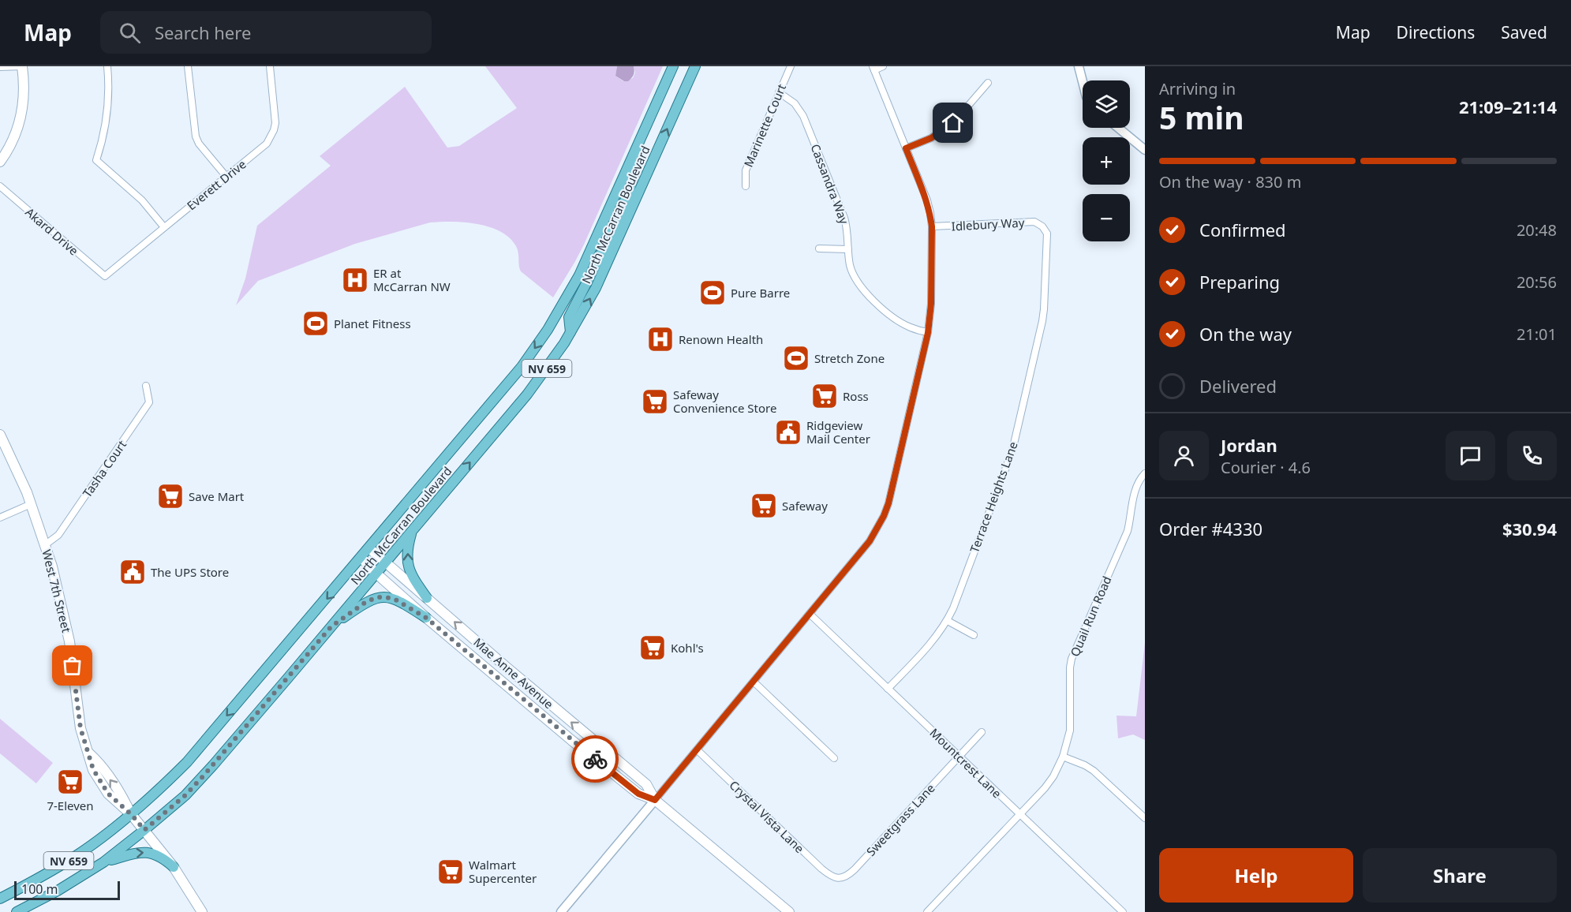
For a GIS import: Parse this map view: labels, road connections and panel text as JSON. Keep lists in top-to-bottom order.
{
  "streets": {
    "main road": [
      "North McCarran Boulevard",
      "NV 659",
      "West 7th Street",
      "Mae Anne Avenue"
    ],
    "street": [
      "Marinette Court",
      "Cassandra Way",
      "Everett Drive",
      "Idlebury Way",
      "Akard Drive",
      "Tasha Court",
      "Terrace Heights Lane",
      "Quail Run Road",
      "Mountcrest Lane",
      "Crystal Vista Lane",
      "Sweetgrass Lane"
    ]
  },
  "crossings": [
    ["Marinette Court", "Cassandra Way"],
    ["Everett Drive", "Akard Drive"],
    ["North McCarran Boulevard", "West 7th Street"],
    ["North McCarran Boulevard", "Mae Anne Avenue"],
    ["Idlebury Way", "Terrace Heights Lane"],
    ["Tasha Court", "West 7th Street"],
    ["Terrace Heights Lane", "Mountcrest Lane"],
    ["Quail Run Road", "Mountcrest Lane"],
    ["Mountcrest Lane", "Sweetgrass Lane"],
    ["Crystal Vista Lane", "Sweetgrass Lane"]
  ],
  "places": {
    "hospital": ["ER at McCarran NW", "Renown Health"],
    "sports": ["Pure Barre", "Planet Fitness", "Stretch Zone"],
    "supermarket": [
      "Ross",
      "Safeway Convenience Store",
      "Save Mart",
      "Safeway",
      "Kohl's",
      "7-Eleven",
      "Walmart Supercenter"
    ],
    "public building": ["Ridgeview Mail Center", "The UPS Store"]
  },
  "scale_bar": "100 m",
  "page": {
    "header": "Map",
    "search": "Search here",
    "nav": ["Map", "Directions", "Saved"],
    "heading": ["5 min", "Arriving in", "21:09–21:14"],
    "panel": [
      "Jordan",
      "Courier · 4.6",
      "Order #4330",
      "$30.94"
    ],
    "map_buttons": ["+", "−"],
    "bar": "On the way · 830 m",
    "list": [
      ["Confirmed", "20:48"],
      ["Preparing", "20:56"],
      ["On the way", "21:01"],
      "Delivered"
    ],
    "buttons": ["Help", "Share"],
    "scale": "100 m"
  }
}
